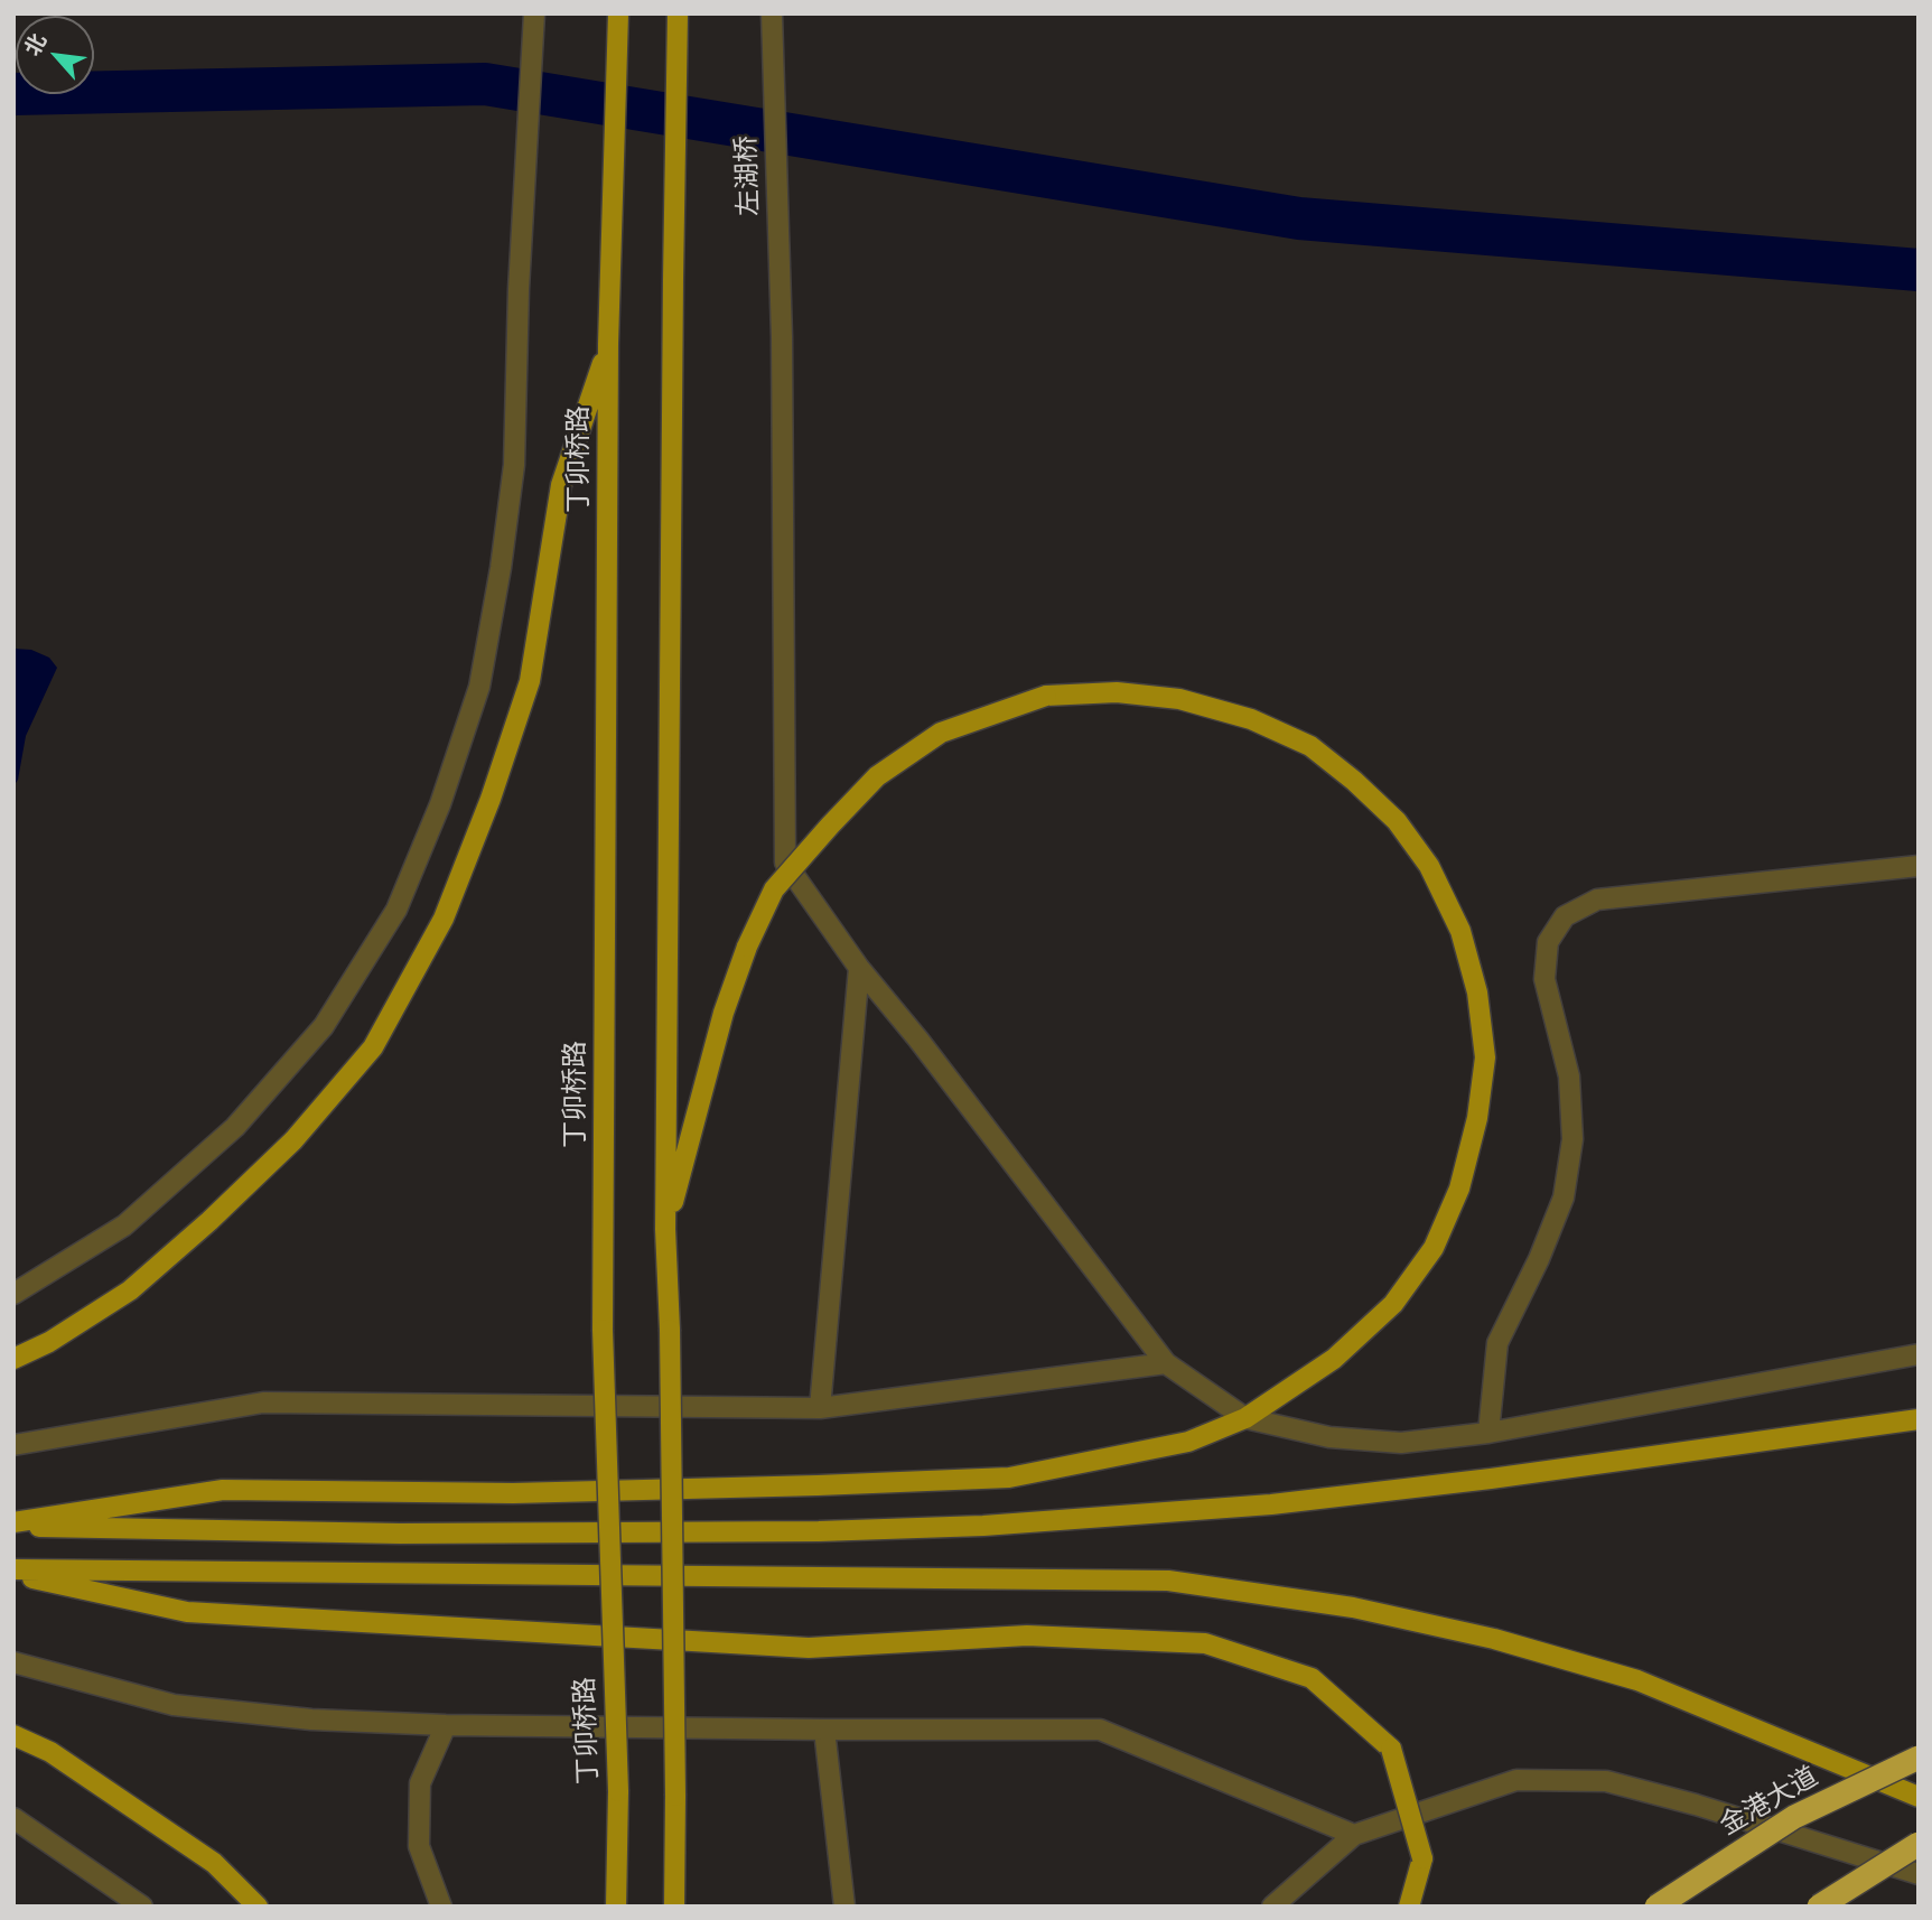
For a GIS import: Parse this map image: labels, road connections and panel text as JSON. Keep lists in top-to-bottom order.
{
  "streets": {
    "highway": ["金港大道"],
    "main road": ["丁卯桥路"],
    "street": ["左湖桥"]
  },
  "north": "top left"
}
